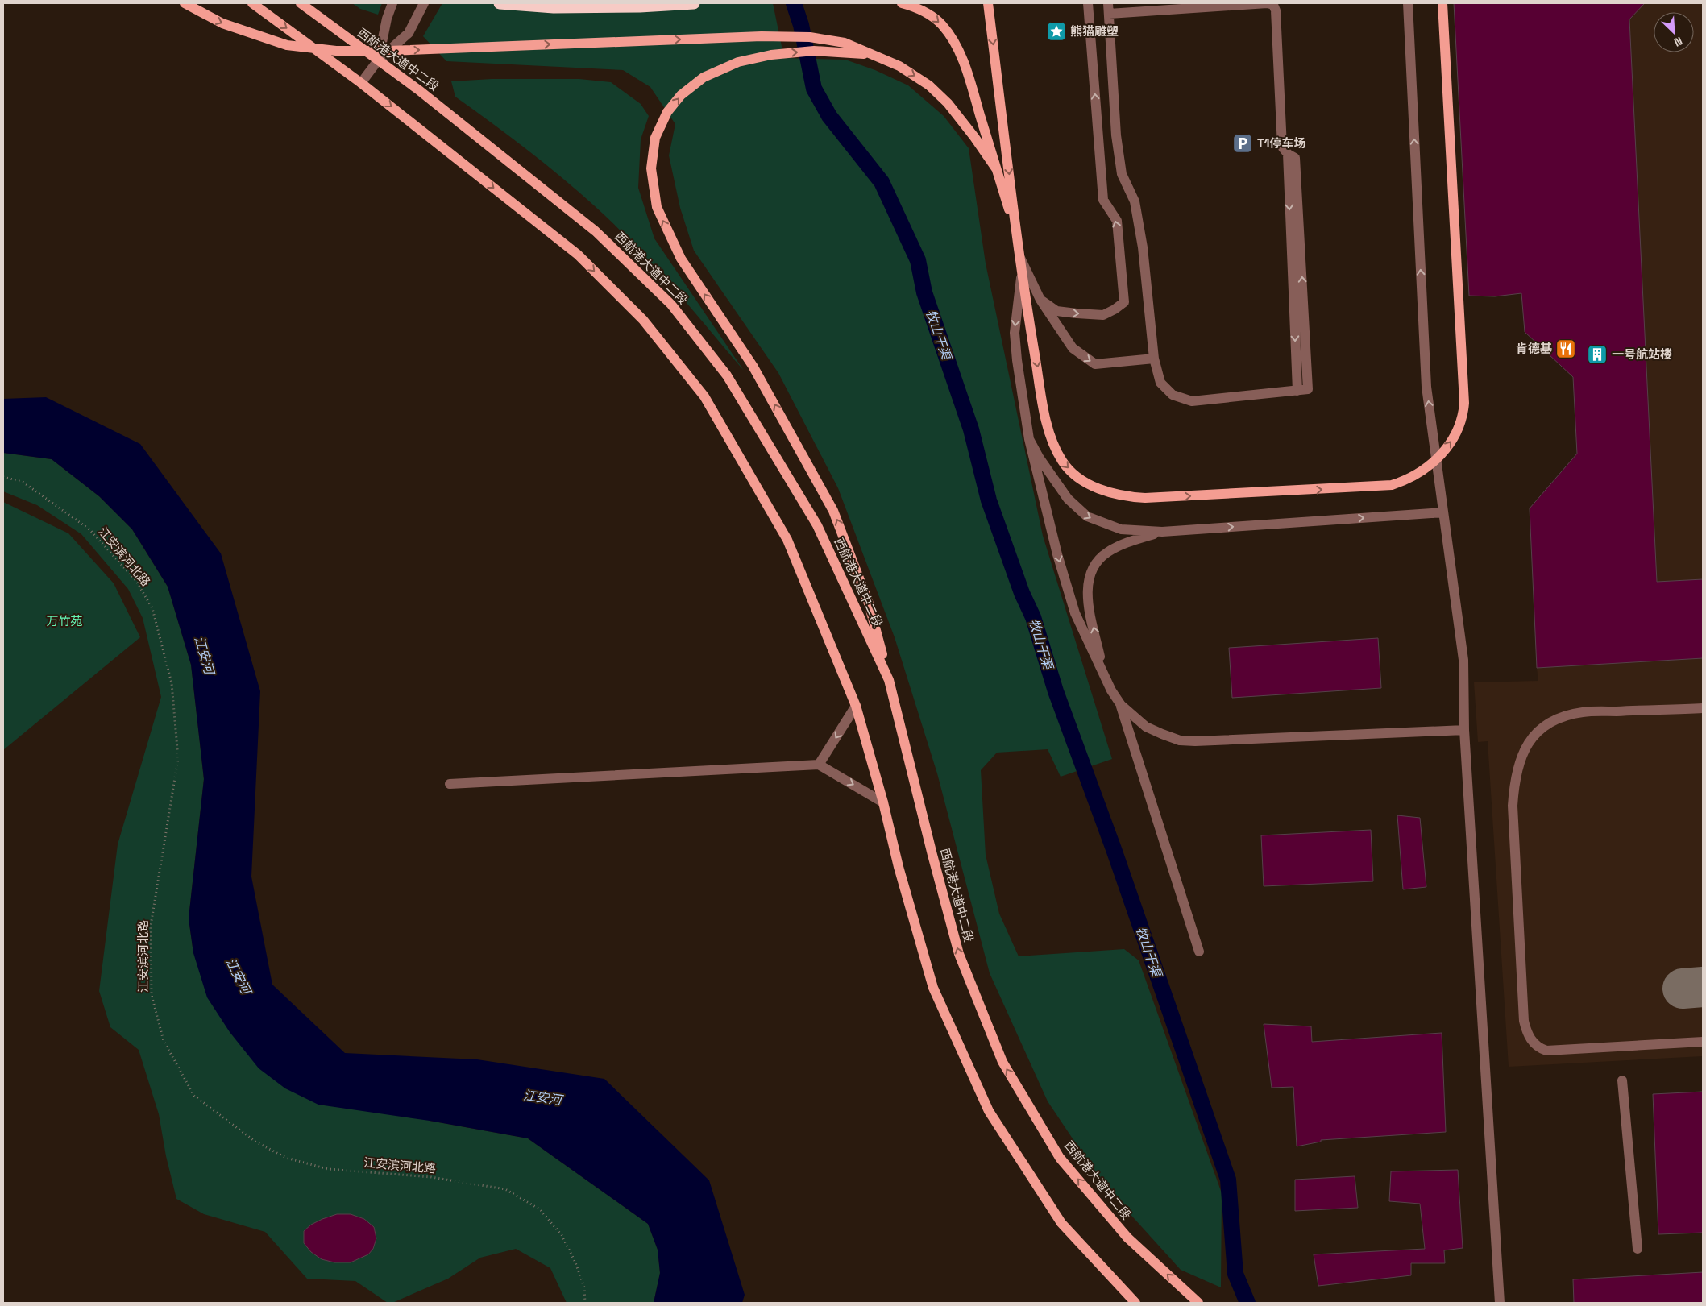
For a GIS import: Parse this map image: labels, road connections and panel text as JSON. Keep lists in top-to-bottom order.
{
  "streets": {
    "main road": ["西航港大道中二段"],
    "path": ["江安滨河北路"]
  },
  "water": ["牧山干渠", "江安河"],
  "parks": ["万竹苑"],
  "places": {
    "place": ["熊猫雕塑"],
    "parking": ["T1停车场"],
    "restaurant": ["肯德基"],
    "building": ["一号航站楼"]
  },
  "north": "bottom right"
}
